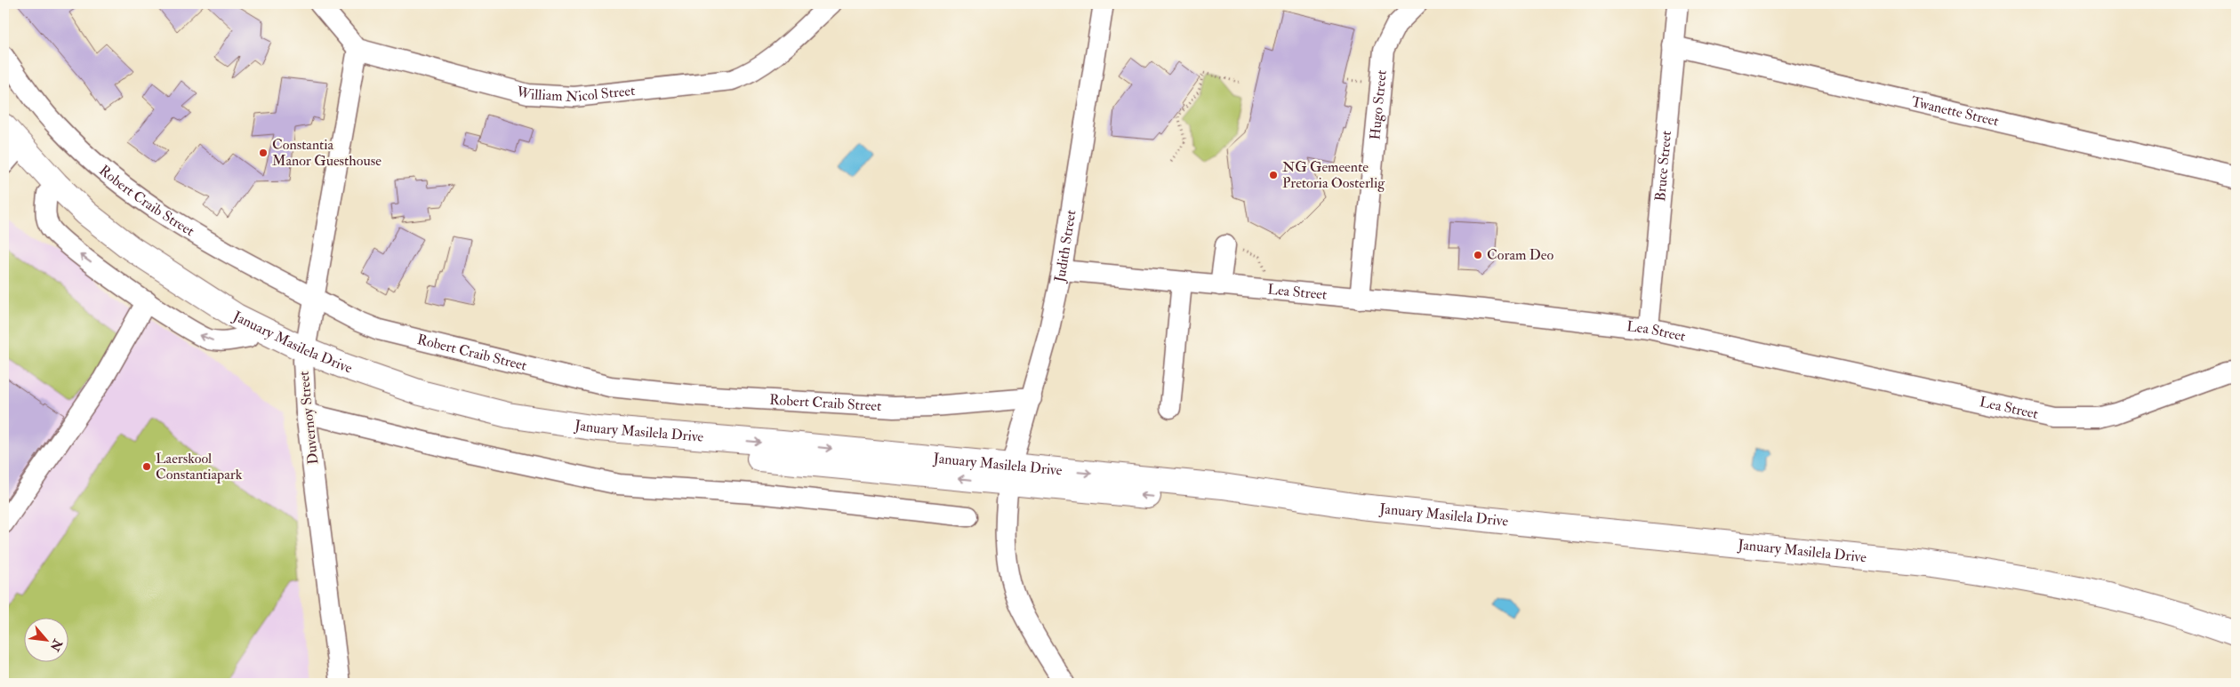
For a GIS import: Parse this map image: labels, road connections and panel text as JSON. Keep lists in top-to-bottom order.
{
  "streets": {
    "main road": ["January Masilela Drive"],
    "street": [
      "William Nicol Street",
      "Hugo Street",
      "Twanette Street",
      "Bruce Street",
      "Robert Craib Street",
      "Judith Street",
      "Lea Street",
      "Duvernoy Street"
    ]
  },
  "crossings": [
    ["William Nicol Street", "Duvernoy Street"],
    ["Hugo Street", "Lea Street"],
    ["Twanette Street", "Bruce Street"],
    ["Bruce Street", "Lea Street"],
    ["Robert Craib Street", "Judith Street"],
    ["Robert Craib Street", "Duvernoy Street"],
    ["Judith Street", "Lea Street"],
    ["Judith Street", "January Masilela Drive"],
    ["January Masilela Drive", "Duvernoy Street"]
  ],
  "places": [
    "Constantia Manor Guesthouse",
    "NG Gemeente Pretoria Oosterlig",
    "Coram Deo",
    "Laerskool Constantiapark"
  ],
  "north": "bottom right"
}
